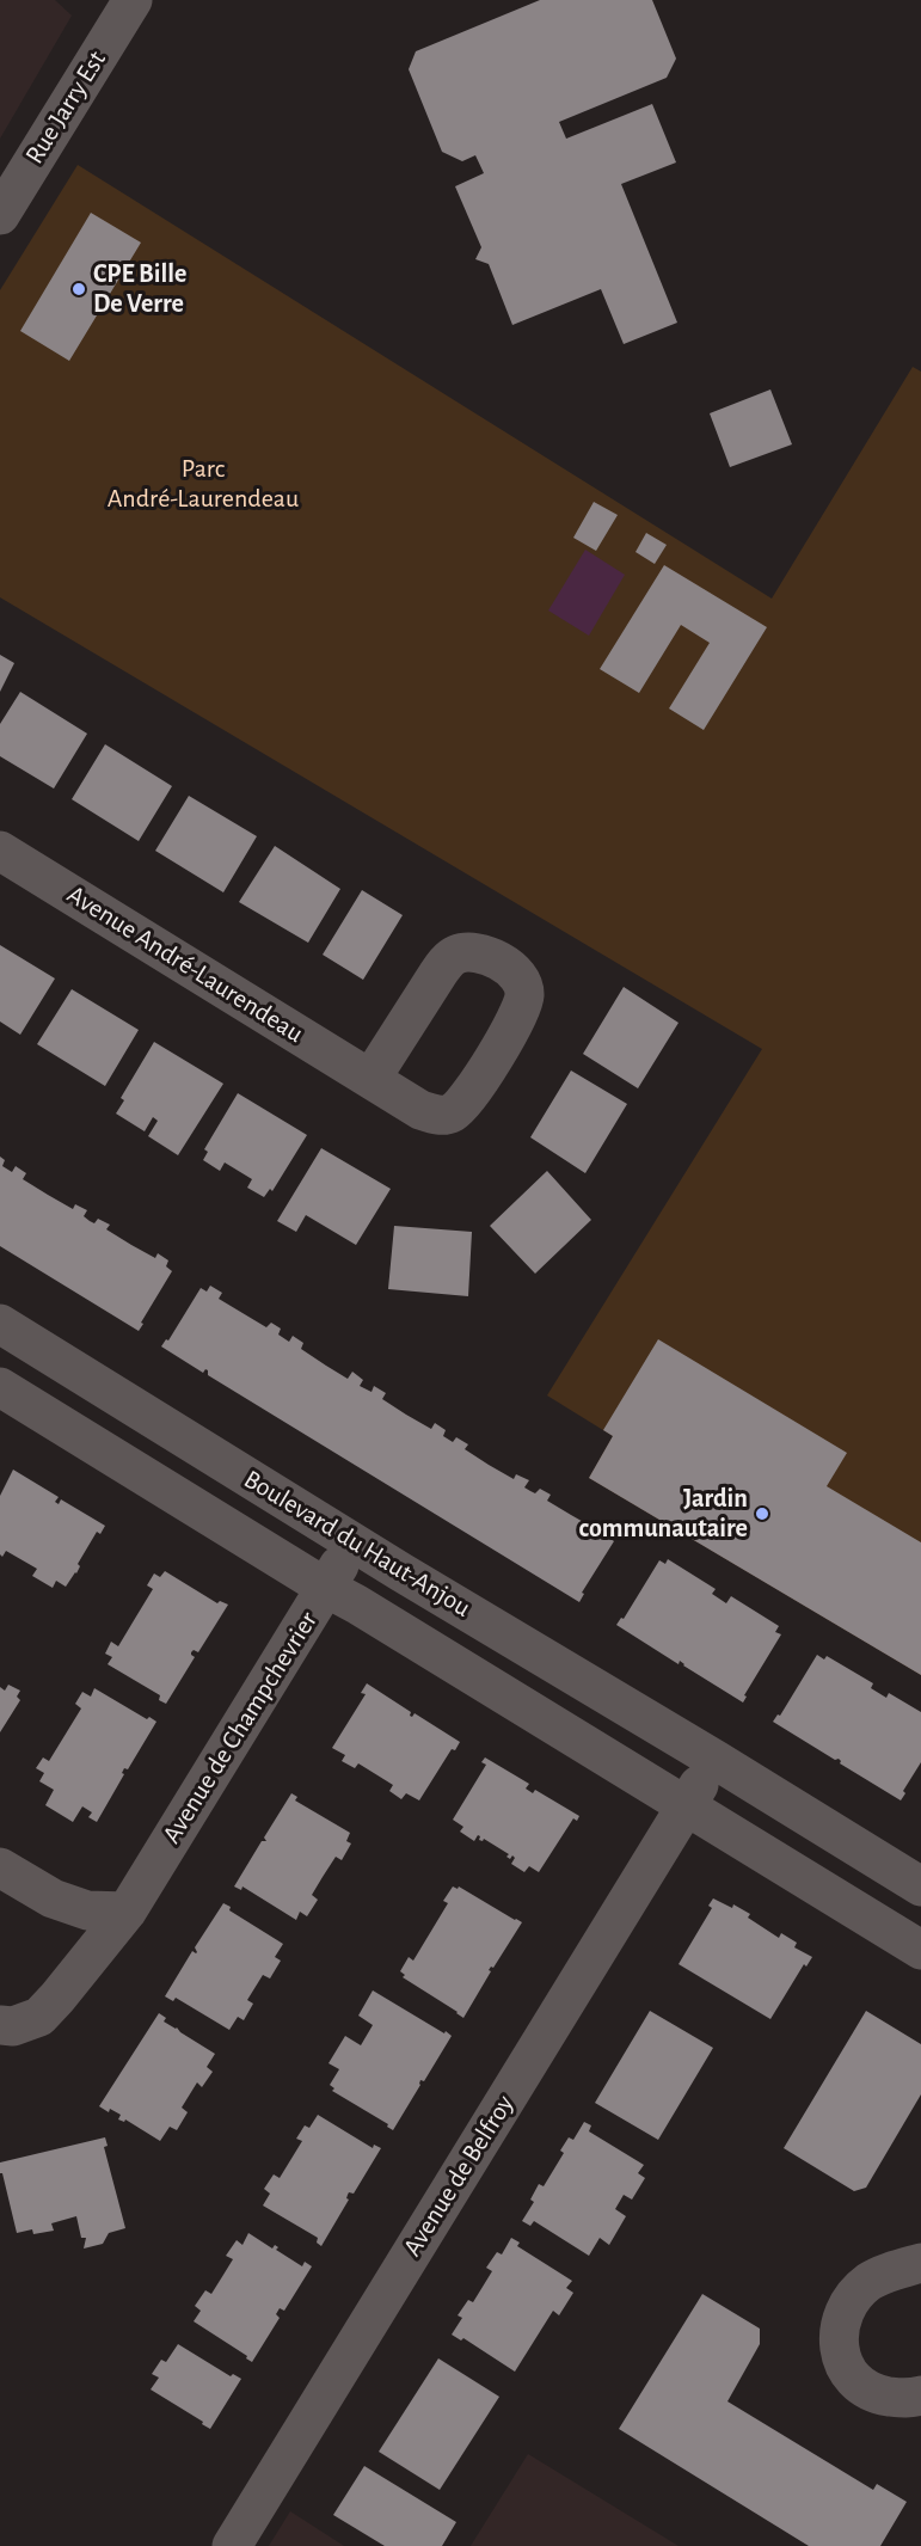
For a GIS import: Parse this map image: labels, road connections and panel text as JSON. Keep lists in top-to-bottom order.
{
  "streets": {
    "street": [
      "Rue Jarry Est",
      "Avenue André-Laurendeau",
      "Boulevard du Haut-Anjou",
      "Avenue de Champchevrier",
      "Avenue de Belfroy"
    ]
  },
  "crossings": [
    ["Boulevard du Haut-Anjou", "Avenue de Champchevrier"],
    ["Boulevard du Haut-Anjou", "Avenue de Belfroy"]
  ],
  "parks": ["Parc André-Laurendeau"],
  "places": ["CPE Bille De Verre", "Jardin communautaire"]
}
